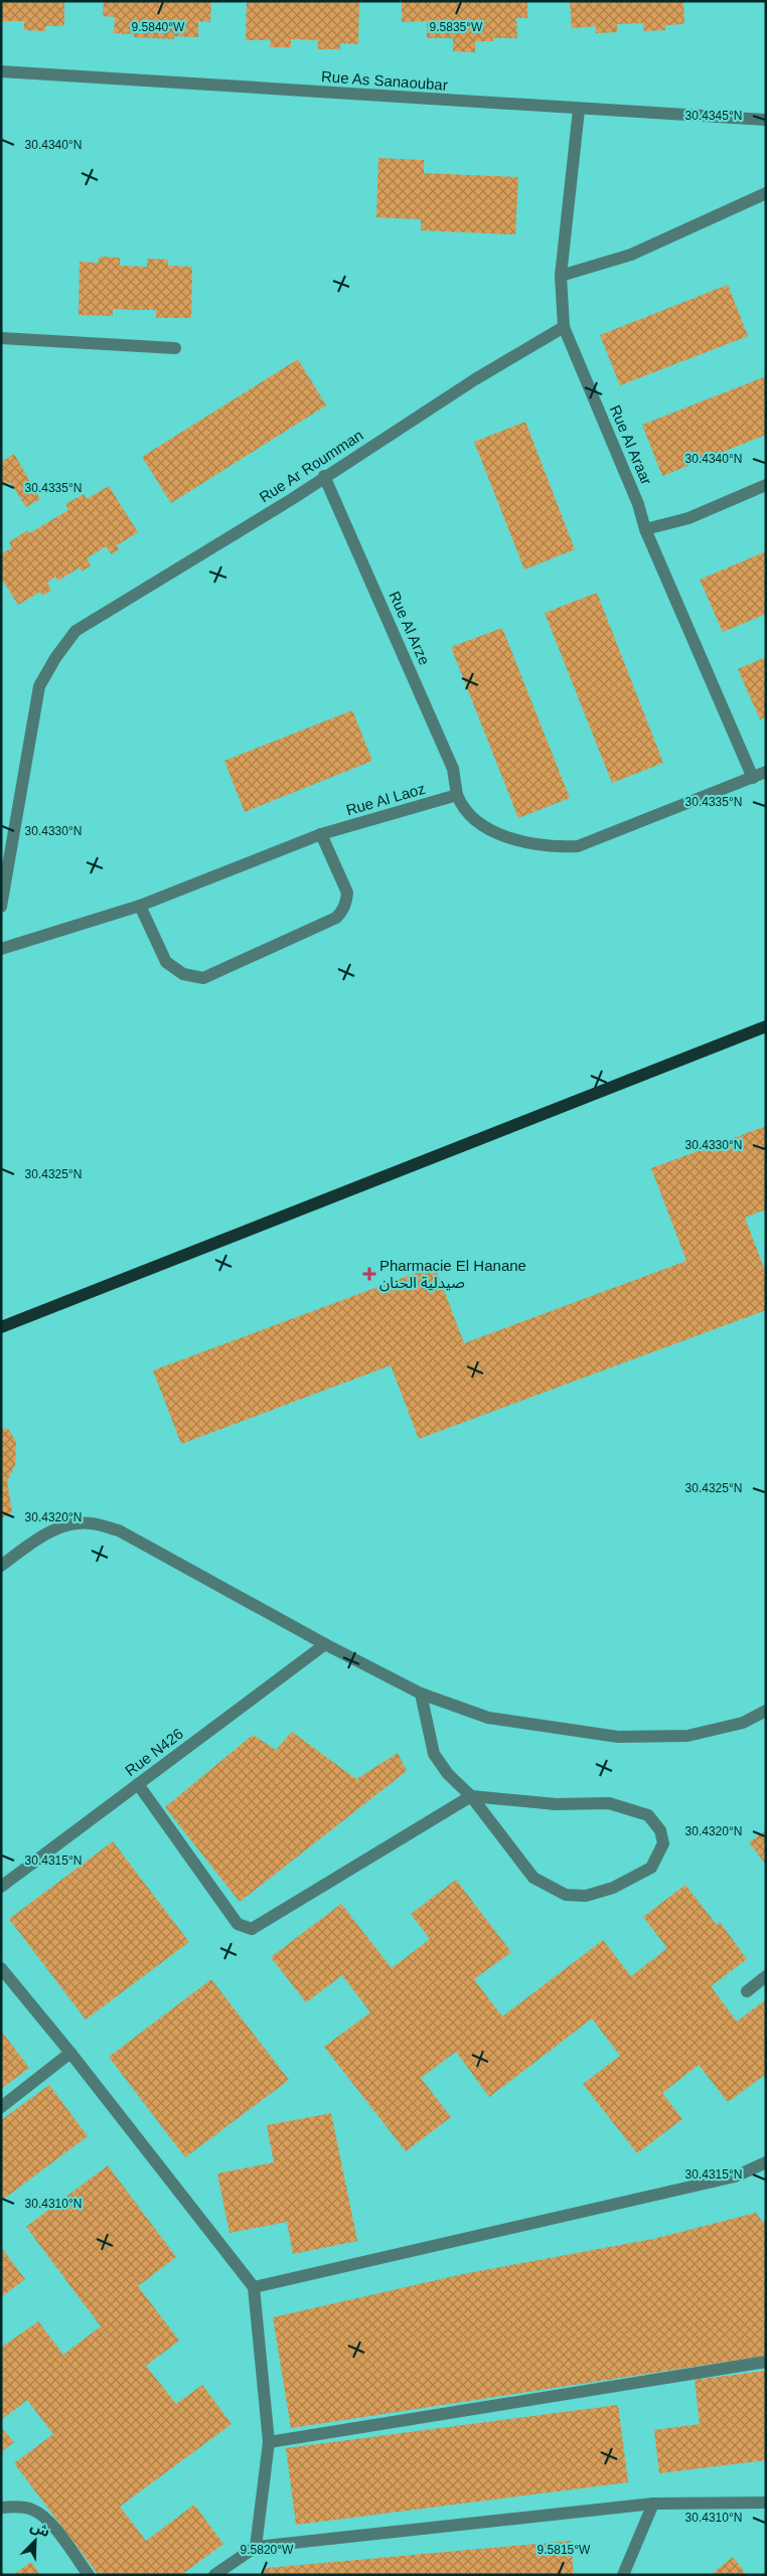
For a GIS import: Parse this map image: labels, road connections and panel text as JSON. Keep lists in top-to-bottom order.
{
  "streets": {
    "street": [
      "Rue As Sanaoubar",
      "Rue Al Araar",
      "Rue Ar Roumman",
      "Rue Al Arze",
      "Rue Al Laoz",
      "Rue N426"
    ]
  },
  "crossings": [
    ["Rue As Sanaoubar", "Rue Al Araar"],
    ["Rue Al Araar", "Rue Ar Roumman"],
    ["Rue Ar Roumman", "Rue Al Arze"],
    ["Rue Al Arze", "Rue Al Laoz"]
  ],
  "places": {
    "health": ["Pharmacie El Hanane صيدلية الحنان"]
  },
  "north": "top right",
  "coordinates": [
    "9.5840°W",
    "9.5835°W",
    "30.4345°N",
    "30.4340°N",
    "30.4335°N",
    "30.4330°N",
    "30.4325°N",
    "30.4320°N",
    "30.4315°N",
    "30.4310°N",
    "9.5820°W",
    "9.5815°W"
  ]
}
